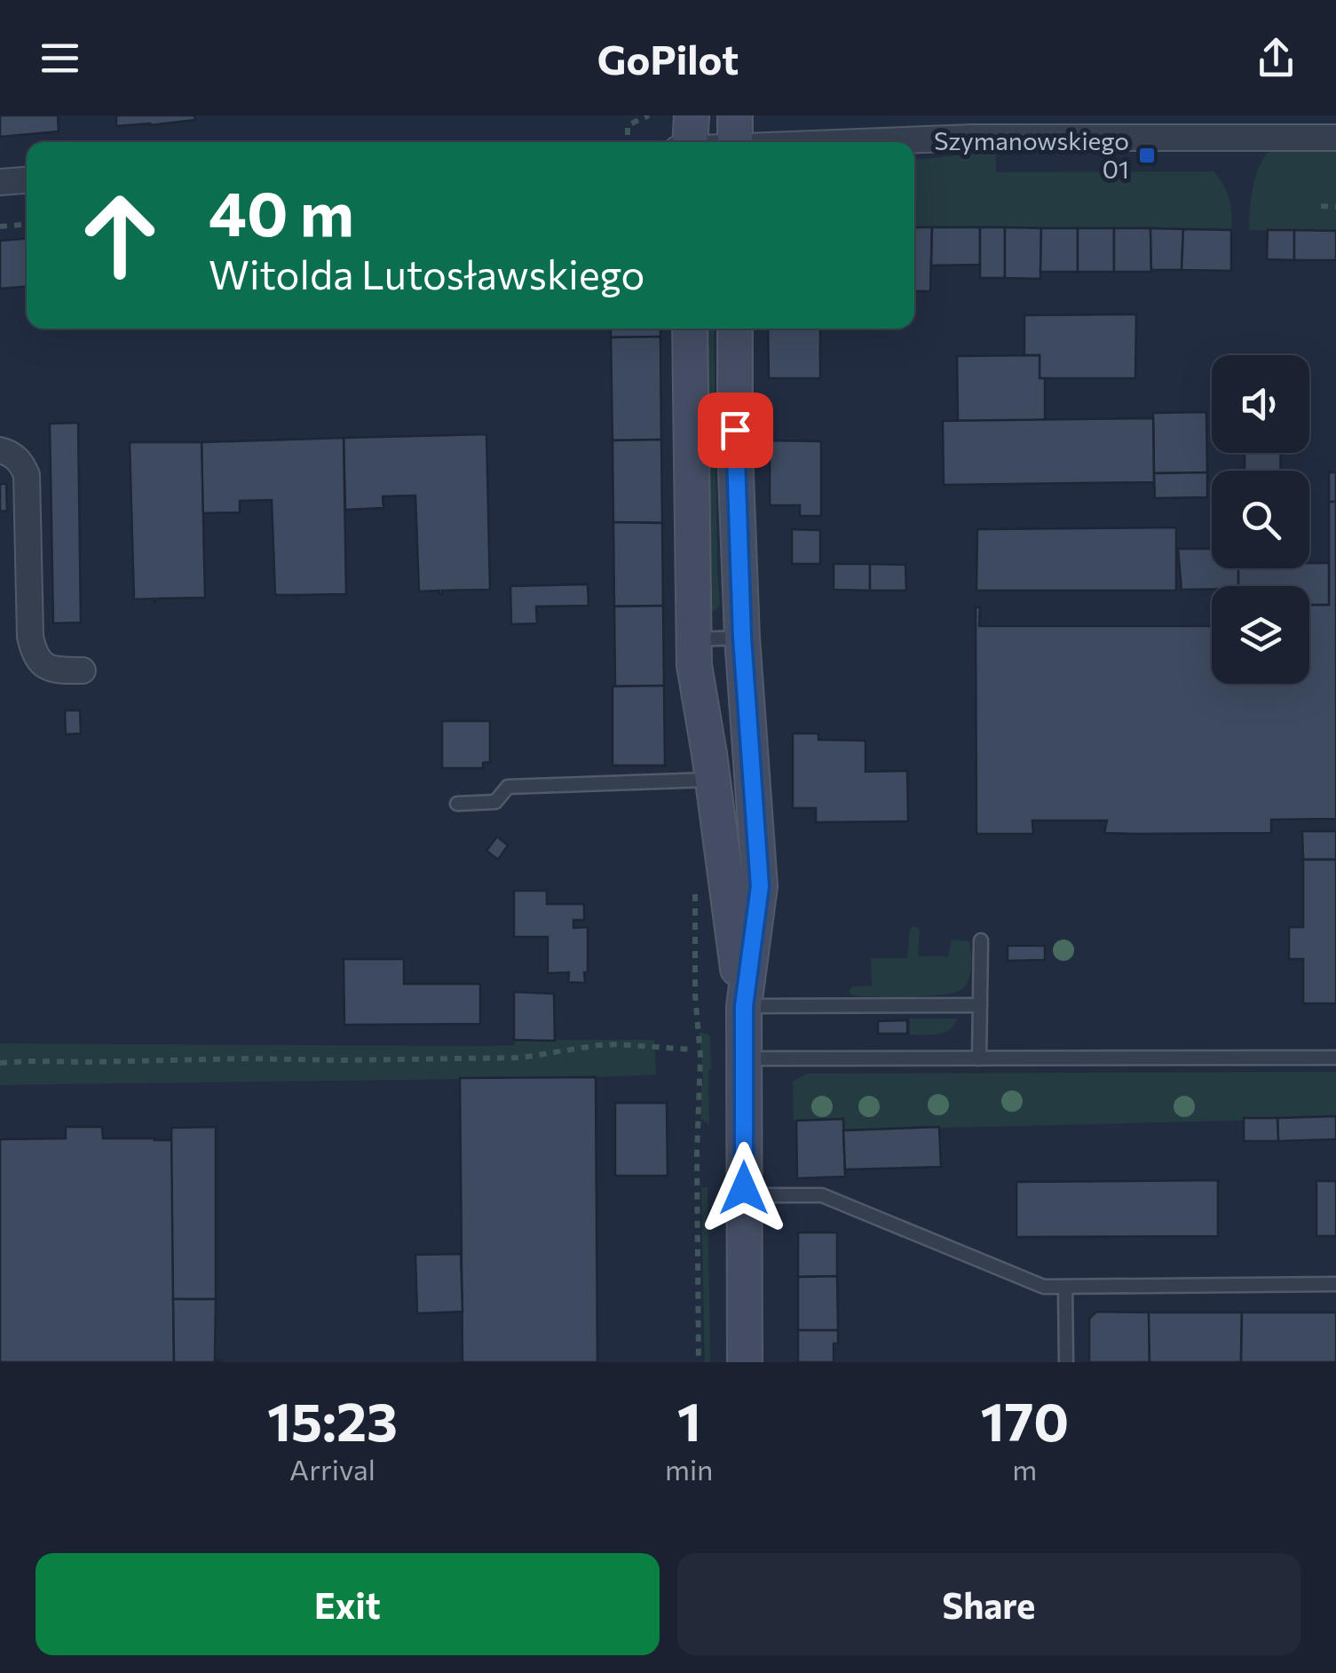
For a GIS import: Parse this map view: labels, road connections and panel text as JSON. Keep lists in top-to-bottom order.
{
  "places": {
    "transit": ["Szymanowskiego 01"]
  },
  "page": {
    "header": "GoPilot",
    "turn": ["40 m", "Witolda Lutosławskiego"],
    "eta": [
      "15:23",
      "Arrival",
      "1",
      "min",
      "170",
      "m"
    ],
    "buttons": ["Exit", "Share"]
  }
}
